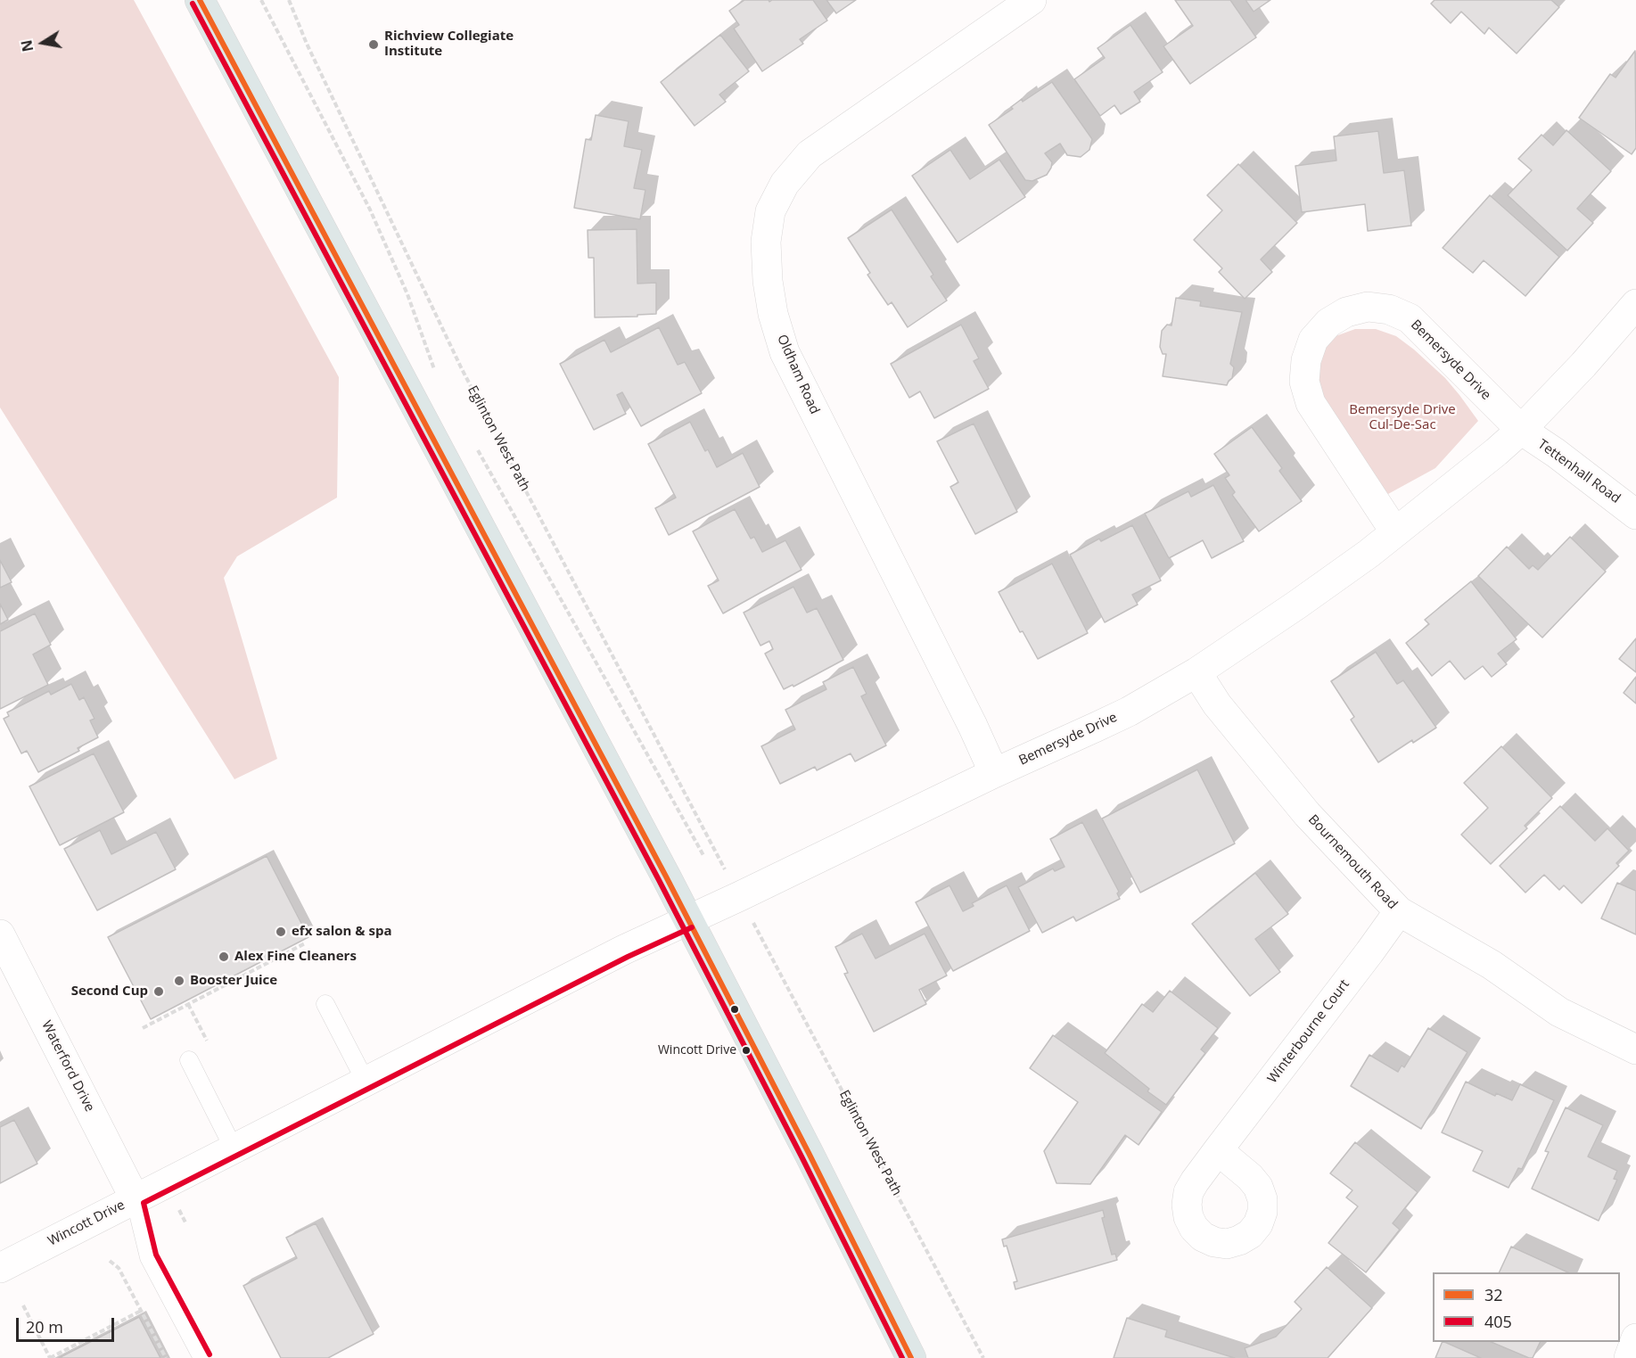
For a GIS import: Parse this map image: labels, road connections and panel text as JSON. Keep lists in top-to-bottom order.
{
  "streets": {
    "street": [
      "Bemersyde Drive",
      "Oldham Road",
      "Tettenhall Road",
      "Bournemouth Road",
      "Winterbourne Court",
      "Waterford Drive",
      "Wincott Drive"
    ],
    "path": ["Eglinton West Path"]
  },
  "crossings": [
    ["Bemersyde Drive", "Oldham Road"],
    ["Bemersyde Drive", "Tettenhall Road"],
    ["Bemersyde Drive", "Bournemouth Road"],
    ["Bemersyde Drive", "Wincott Drive"],
    ["Bournemouth Road", "Winterbourne Court"],
    ["Waterford Drive", "Wincott Drive"]
  ],
  "parks": ["Bemersyde Drive Cul-De-Sac"],
  "places": [
    "Richview Collegiate Institute",
    "efx salon & spa",
    "Alex Fine Cleaners",
    "Booster Juice",
    "Second Cup",
    "Wincott Drive"
  ],
  "lines": ["transit line 32", "transit line 405"],
  "legend": ["32", "405"],
  "scale_bar": "20 m",
  "north": "left"
}
